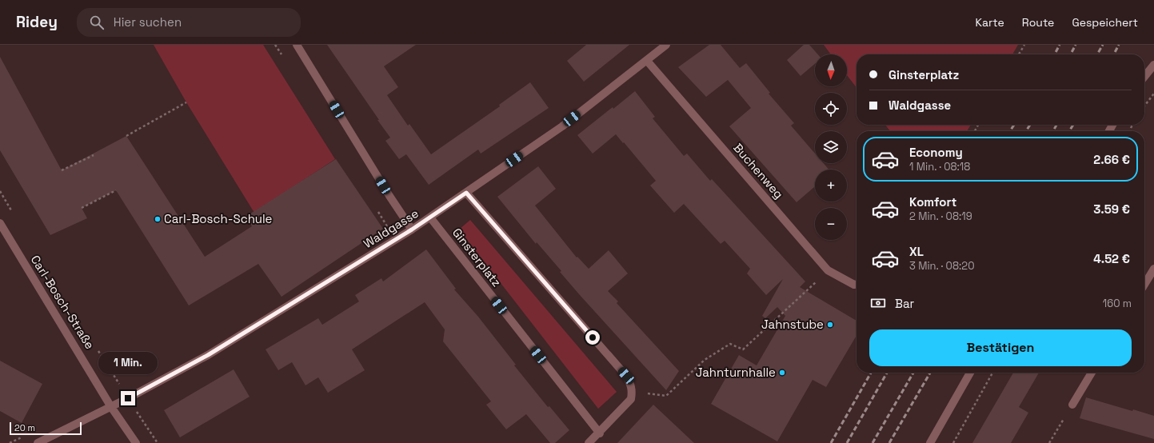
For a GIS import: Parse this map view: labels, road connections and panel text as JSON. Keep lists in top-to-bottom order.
{
  "streets": {
    "street": [
      "Buchenweg",
      "Waldgasse",
      "Ginsterplatz",
      "Carl-Bosch-Straße"
    ]
  },
  "crossings": [
    ["Buchenweg", "Waldgasse"],
    ["Waldgasse", "Ginsterplatz"],
    ["Waldgasse", "Carl-Bosch-Straße"]
  ],
  "places": ["Carl-Bosch-Schule", "Jahnstube", "Jahnturnhalle"],
  "scale_bar": "20 m",
  "north": "bottom",
  "page": {
    "header": "Ridey",
    "search": "Hier suchen",
    "nav": ["Karte", "Route", "Gespeichert"],
    "map_buttons": ["+", "−"],
    "banner": ["Ginsterplatz", "Waldgasse"],
    "list": [
      {
        "name": "Economy",
        "note": "1 Min. · 08:18",
        "value": "2.66 €"
      },
      {
        "name": "Komfort",
        "note": "2 Min. · 08:19",
        "value": "3.59 €"
      },
      {
        "name": "XL",
        "note": "3 Min. · 08:20",
        "value": "4.52 €"
      }
    ],
    "pay": ["Bar", "160 m"],
    "buttons": "Bestätigen",
    "bubble": "1 Min.",
    "scale": "20 m"
  }
}
